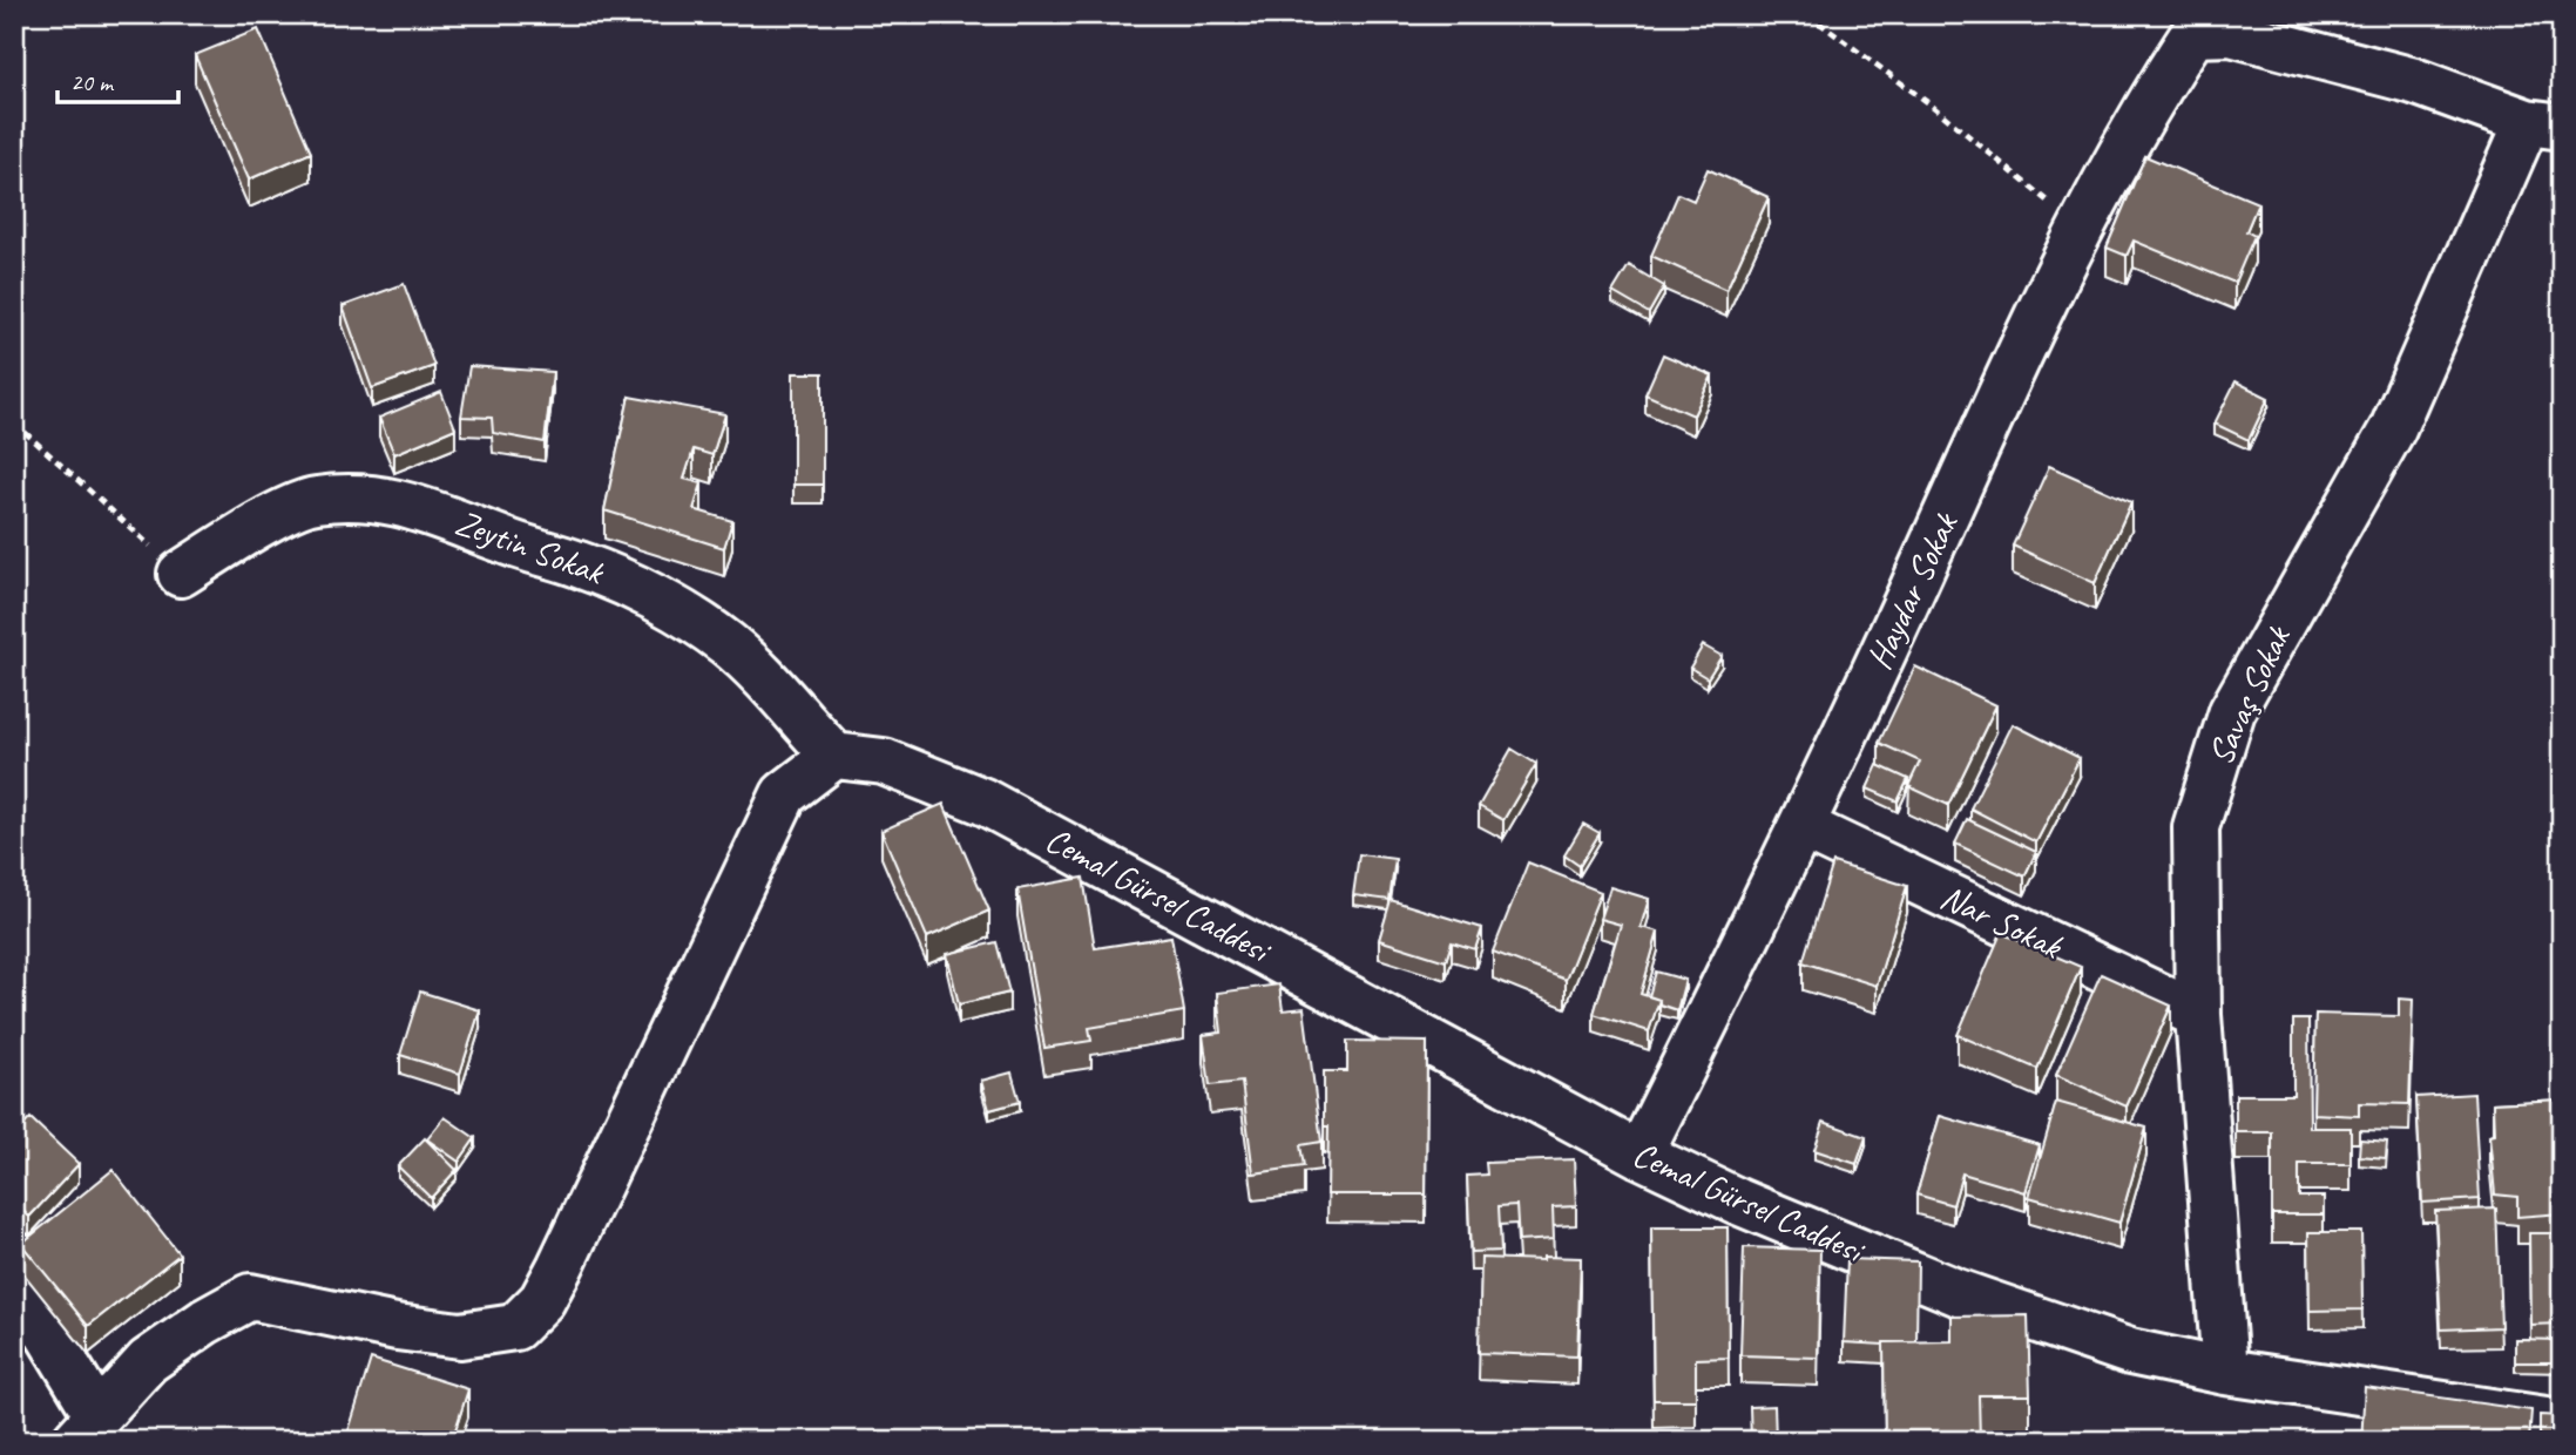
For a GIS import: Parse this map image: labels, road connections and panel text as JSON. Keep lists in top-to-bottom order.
{
  "streets": {
    "street": [
      "Zeytin Sokak",
      "Haydar Sokak",
      "Savaş Sokak",
      "Cemal Gürsel Caddesi",
      "Nar Sokak"
    ]
  },
  "crossings": [
    ["Zeytin Sokak", "Cemal Gürsel Caddesi"],
    ["Haydar Sokak", "Savaş Sokak"],
    ["Haydar Sokak", "Cemal Gürsel Caddesi"],
    ["Haydar Sokak", "Nar Sokak"],
    ["Savaş Sokak", "Cemal Gürsel Caddesi"],
    ["Savaş Sokak", "Nar Sokak"]
  ],
  "scale_bar": "20 m"
}
